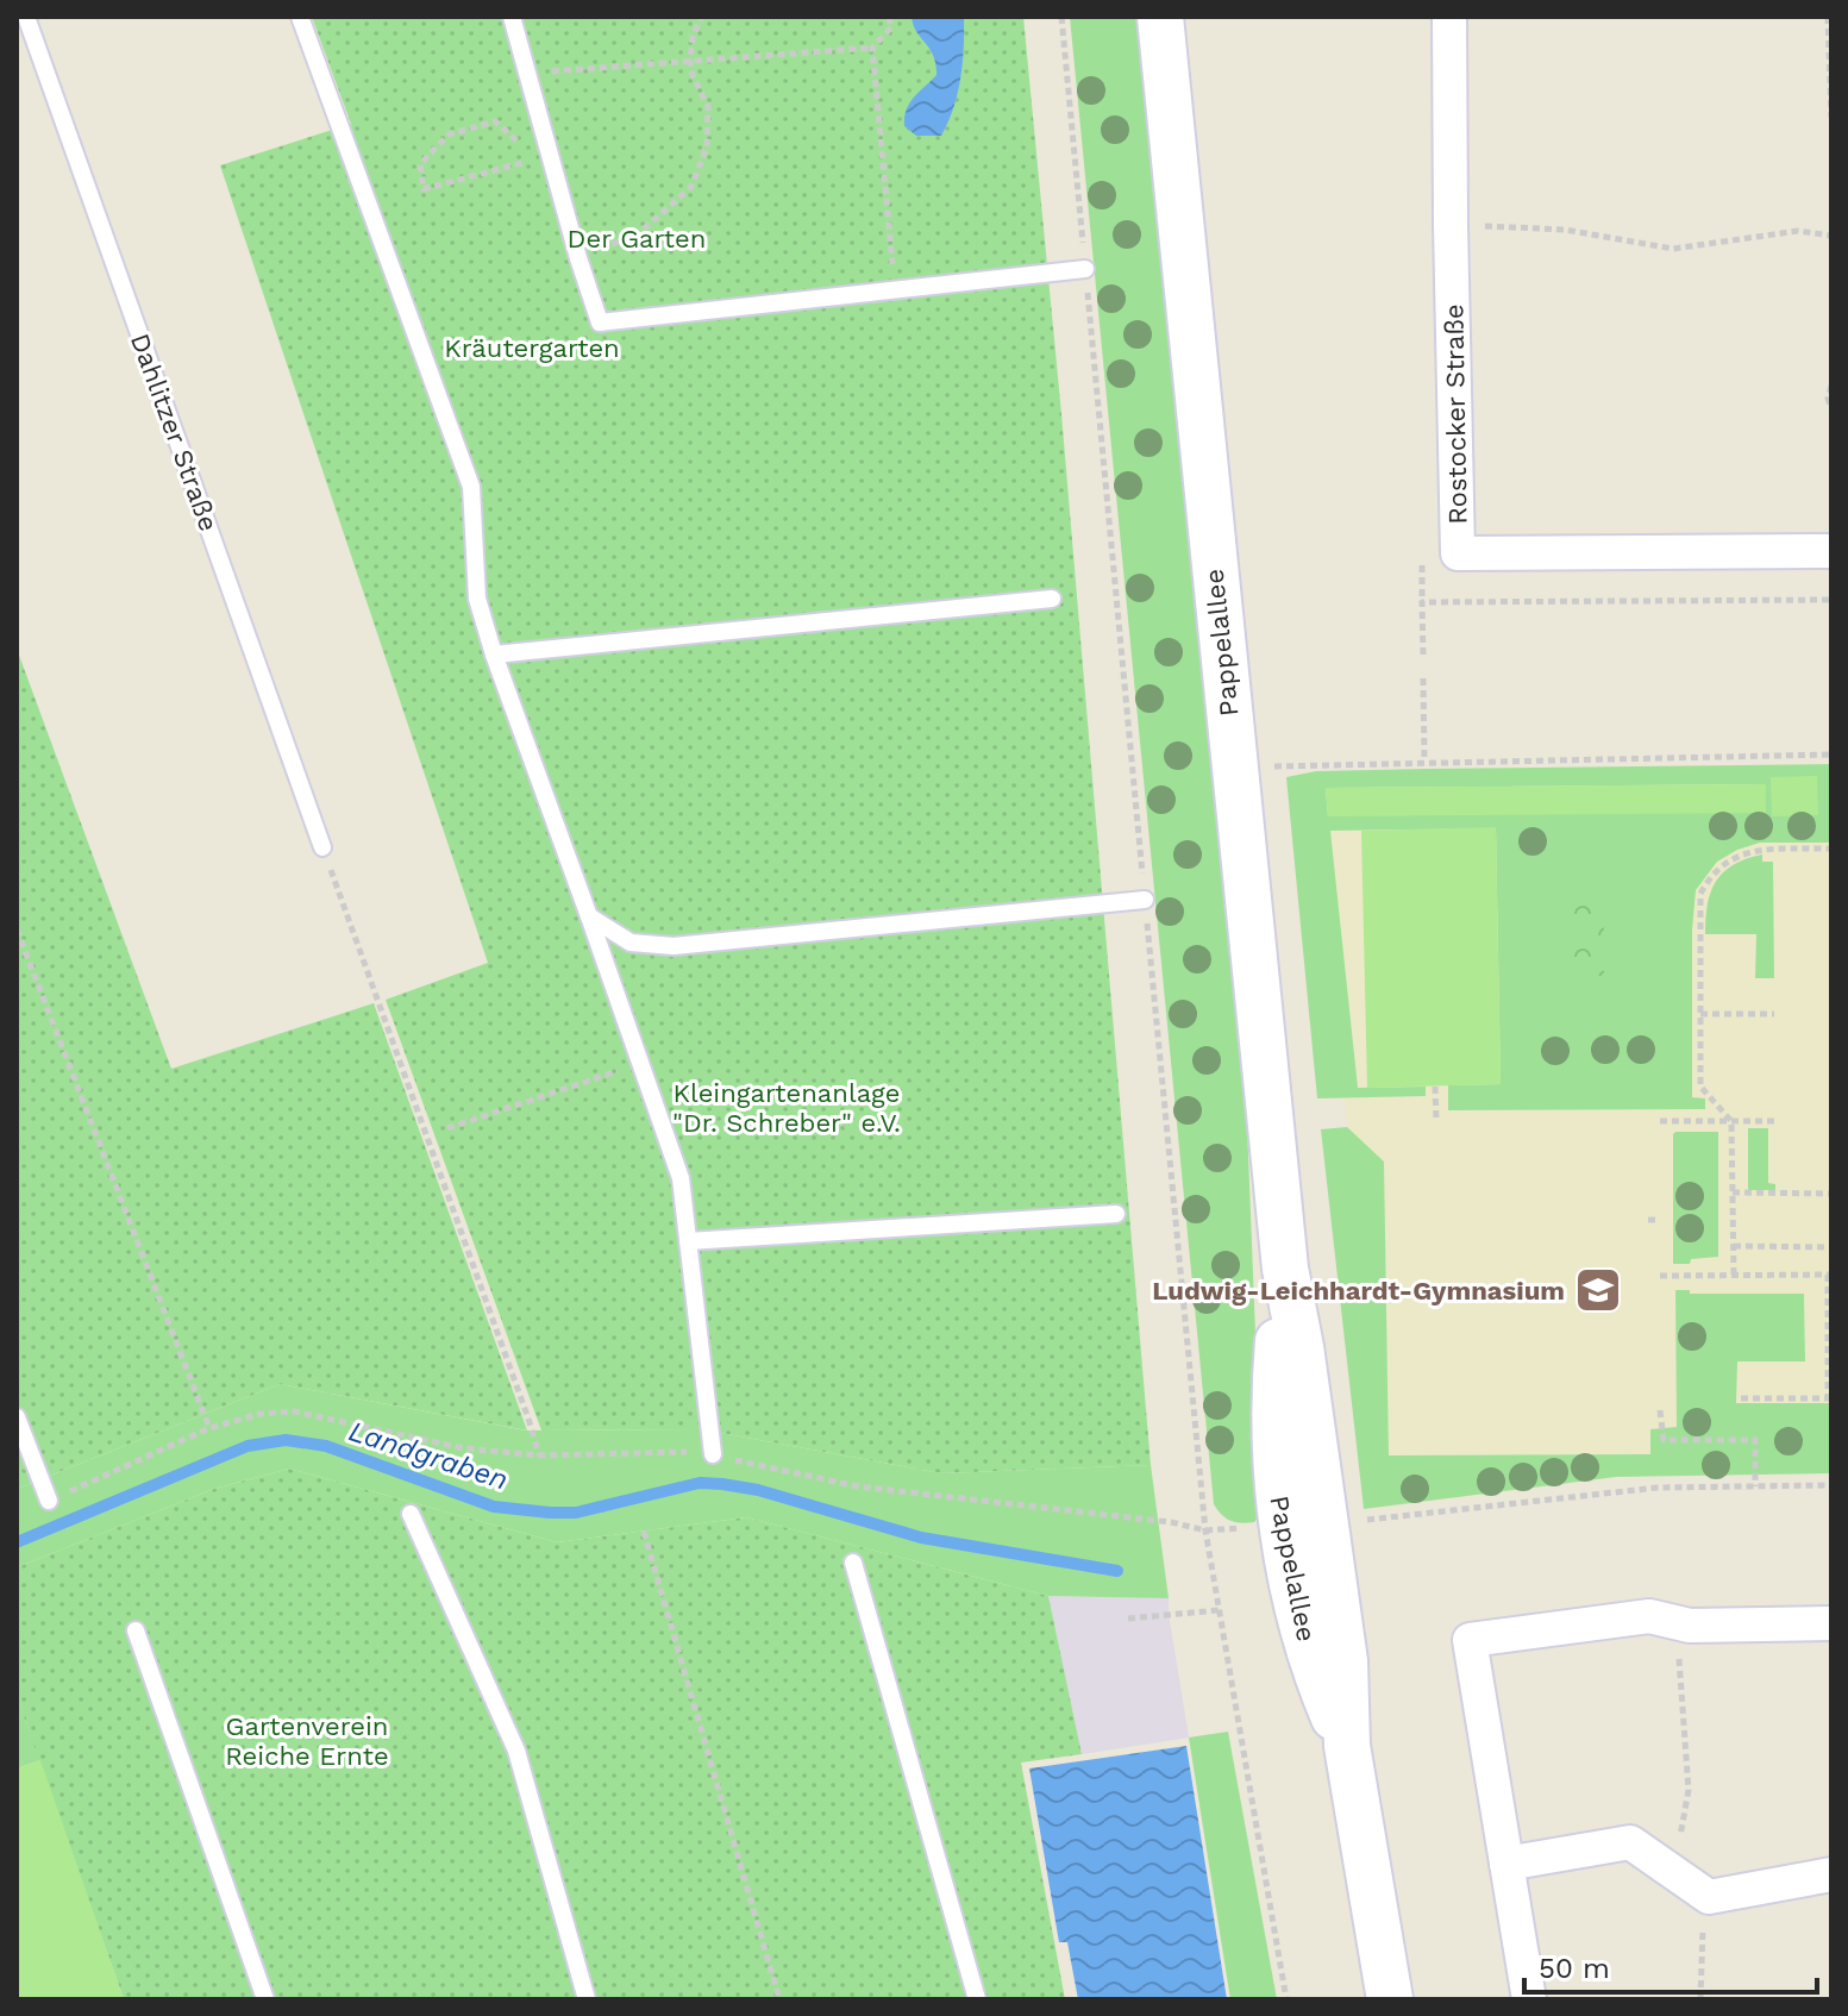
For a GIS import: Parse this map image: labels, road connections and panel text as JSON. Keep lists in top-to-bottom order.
{
  "streets": {
    "main road": ["Pappelallee"],
    "street": ["Rostocker Straße"],
    "lane": ["Dahlitzer Straße"]
  },
  "water": ["Landgraben"],
  "parks": [
    "Der Garten",
    "Kräutergarten",
    "Kleingartenanlage \"Dr. Schreber\" e.V.",
    "Gartenverein Reiche Ernte"
  ],
  "places": {
    "school or university": ["Ludwig-Leichhardt-Gymnasium"]
  },
  "scale_bar": "50 m"
}
